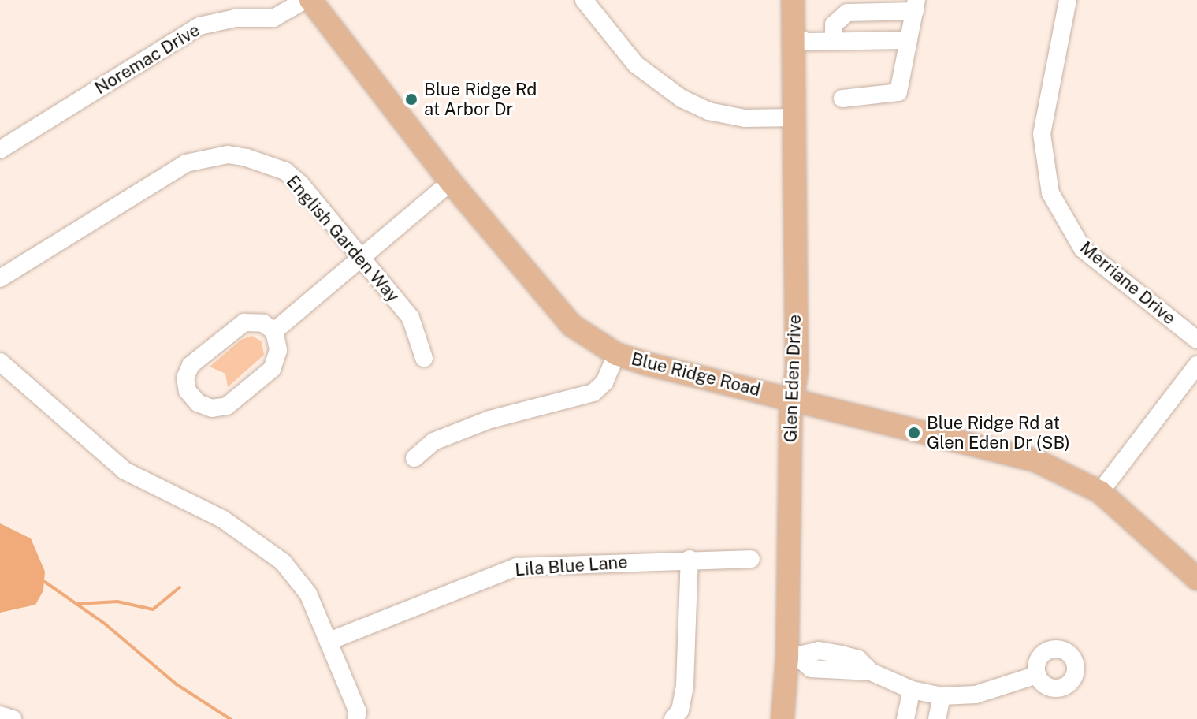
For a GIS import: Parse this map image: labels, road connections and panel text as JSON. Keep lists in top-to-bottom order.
{
  "streets": {
    "main road": ["Blue Ridge Road", "Glen Eden Drive"],
    "street": [
      "Noremac Drive",
      "English Garden Way",
      "Merriane Drive",
      "Lila Blue Lane"
    ]
  },
  "crossings": [
    ["Blue Ridge Road", "Glen Eden Drive"]
  ],
  "places": ["Blue Ridge Rd at Arbor Dr", "Blue Ridge Rd at Glen Eden Dr (SB)"]
}
